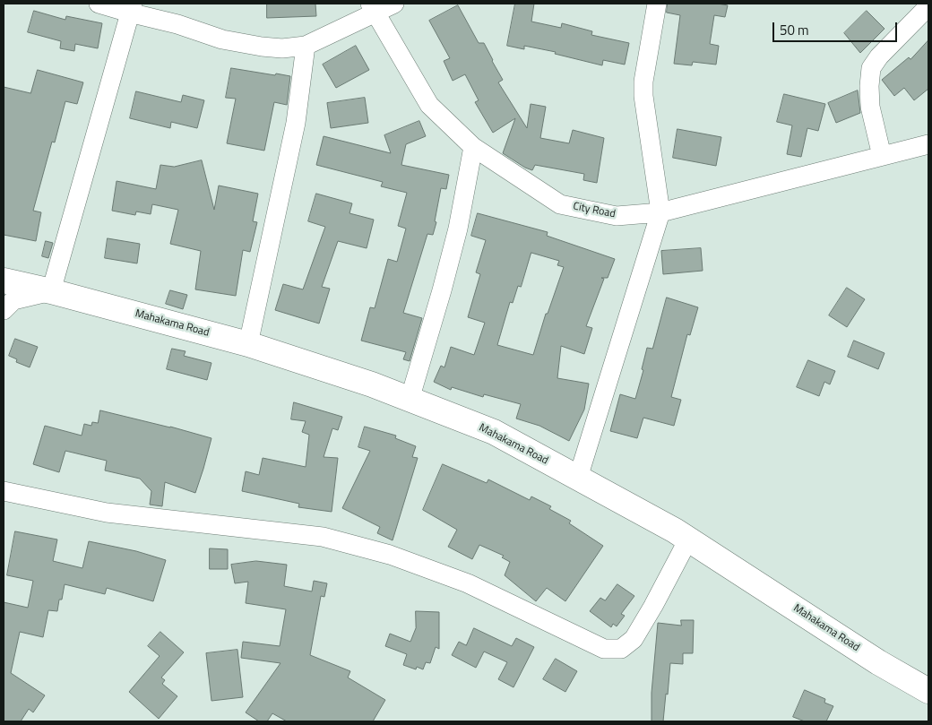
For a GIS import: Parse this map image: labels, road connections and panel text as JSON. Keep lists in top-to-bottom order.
{
  "streets": {
    "street": ["City Road", "Mahakama Road"]
  },
  "scale_bar": "50 m"
}
